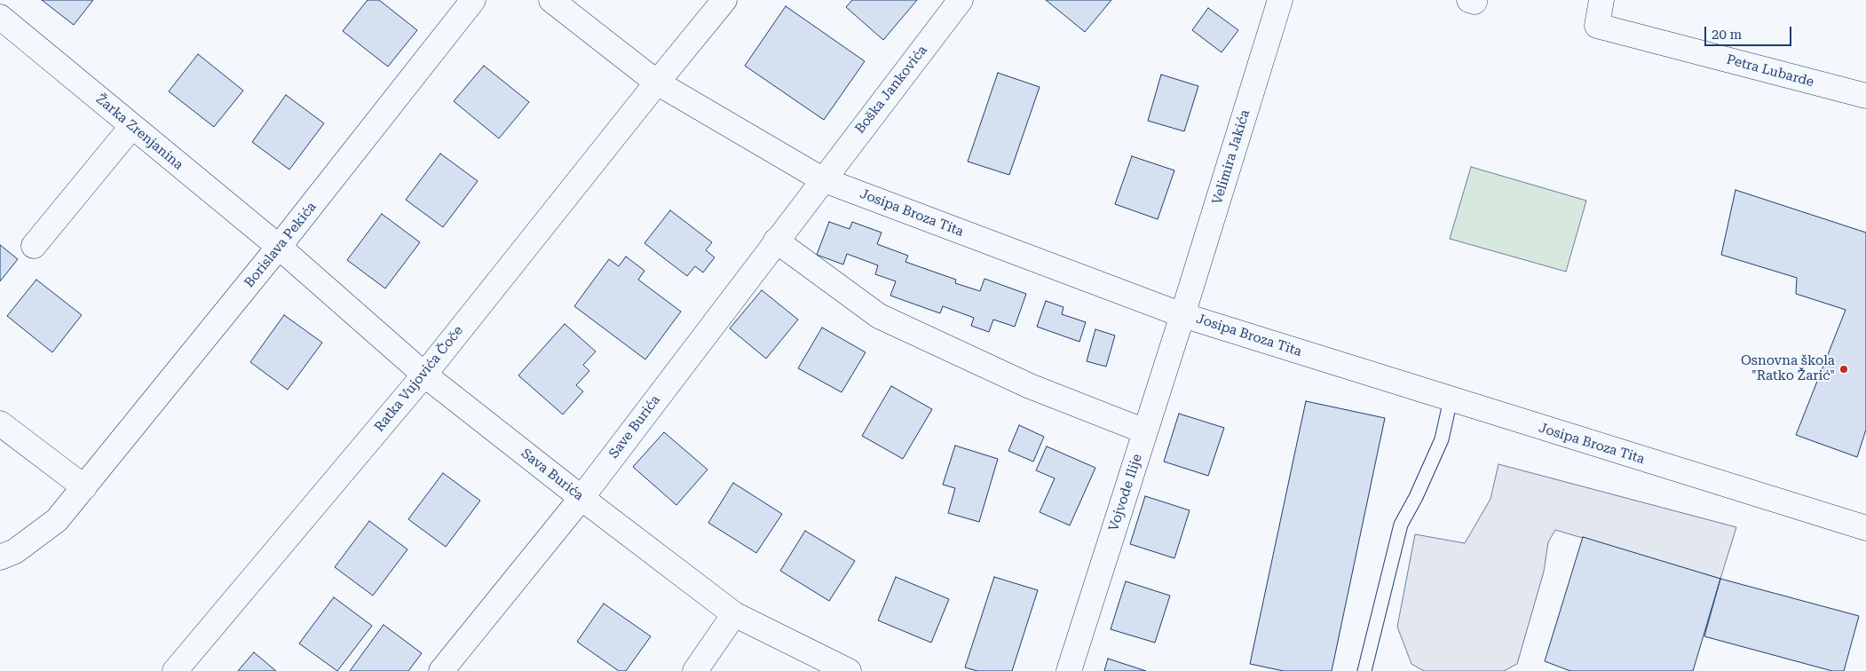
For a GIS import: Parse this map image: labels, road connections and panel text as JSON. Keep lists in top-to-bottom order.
{
  "streets": {
    "street": [
      "Petra Lubarde",
      "Boška Jankovića",
      "Žarka Zrenjanina",
      "Velimira Jakića",
      "Josipa Broza Tita",
      "Borislava Pekića",
      "Ratka Vujovića Čoče",
      "Save Burića",
      "Sava Burića",
      "Vojvode Ilije"
    ]
  },
  "crossings": [
    ["Boška Jankovića", "Josipa Broza Tita"],
    ["Boška Jankovića", "Save Burića"],
    ["Žarka Zrenjanina", "Borislava Pekića"],
    ["Žarka Zrenjanina", "Sava Burića"],
    ["Velimira Jakića", "Josipa Broza Tita"],
    ["Velimira Jakića", "Vojvode Ilije"],
    ["Josipa Broza Tita", "Ratka Vujovića Čoče"],
    ["Josipa Broza Tita", "Save Burića"],
    ["Josipa Broza Tita", "Vojvode Ilije"],
    ["Borislava Pekića", "Sava Burića"],
    ["Ratka Vujovića Čoče", "Sava Burića"],
    ["Save Burića", "Sava Burića"]
  ],
  "places": ["Osnovna škola \"Ratko Žarić\""],
  "scale_bar": "20 m"
}
